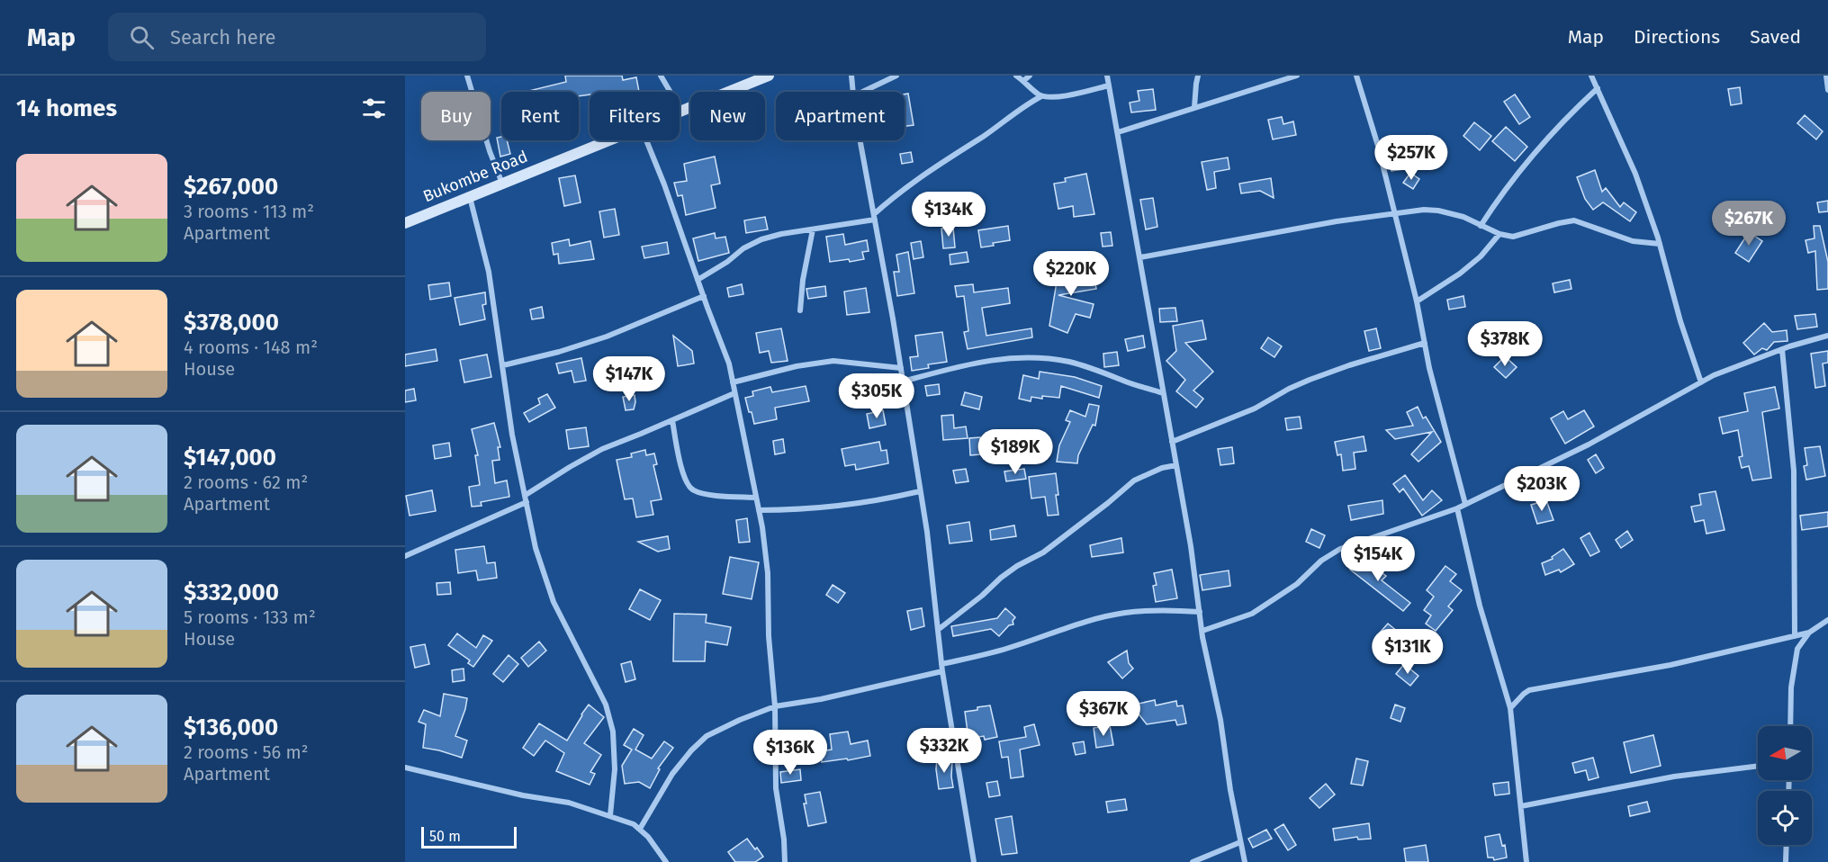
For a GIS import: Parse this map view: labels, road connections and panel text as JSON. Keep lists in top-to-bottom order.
{
  "streets": {
    "main road": ["Bukombe Road"]
  },
  "scale_bar": "50 m",
  "north": "left",
  "page": {
    "header": "Map",
    "search": "Search here",
    "nav": ["Map", "Directions", "Saved"],
    "heading": "14 homes",
    "chip": [
      "Buy",
      "Rent",
      "Filters",
      "New",
      "Apartment"
    ],
    "price": [
      "$257K",
      "$134K",
      "$267K",
      "$220K",
      "$378K",
      "$147K",
      "$305K",
      "$189K",
      "$203K",
      "$154K",
      "$131K",
      "$367K",
      "$332K",
      "$136K"
    ],
    "list": [
      {
        "name": "$267,000",
        "note": "3 rooms · 113 m² · Apartment"
      },
      {
        "name": "$378,000",
        "note": "4 rooms · 148 m² · House"
      },
      {
        "name": "$147,000",
        "note": "2 rooms · 62 m² · Apartment"
      },
      {
        "name": "$332,000",
        "note": "5 rooms · 133 m² · House"
      },
      {
        "name": "$136,000",
        "note": "2 rooms · 56 m² · Apartment"
      }
    ],
    "scale": "50 m"
  }
}
